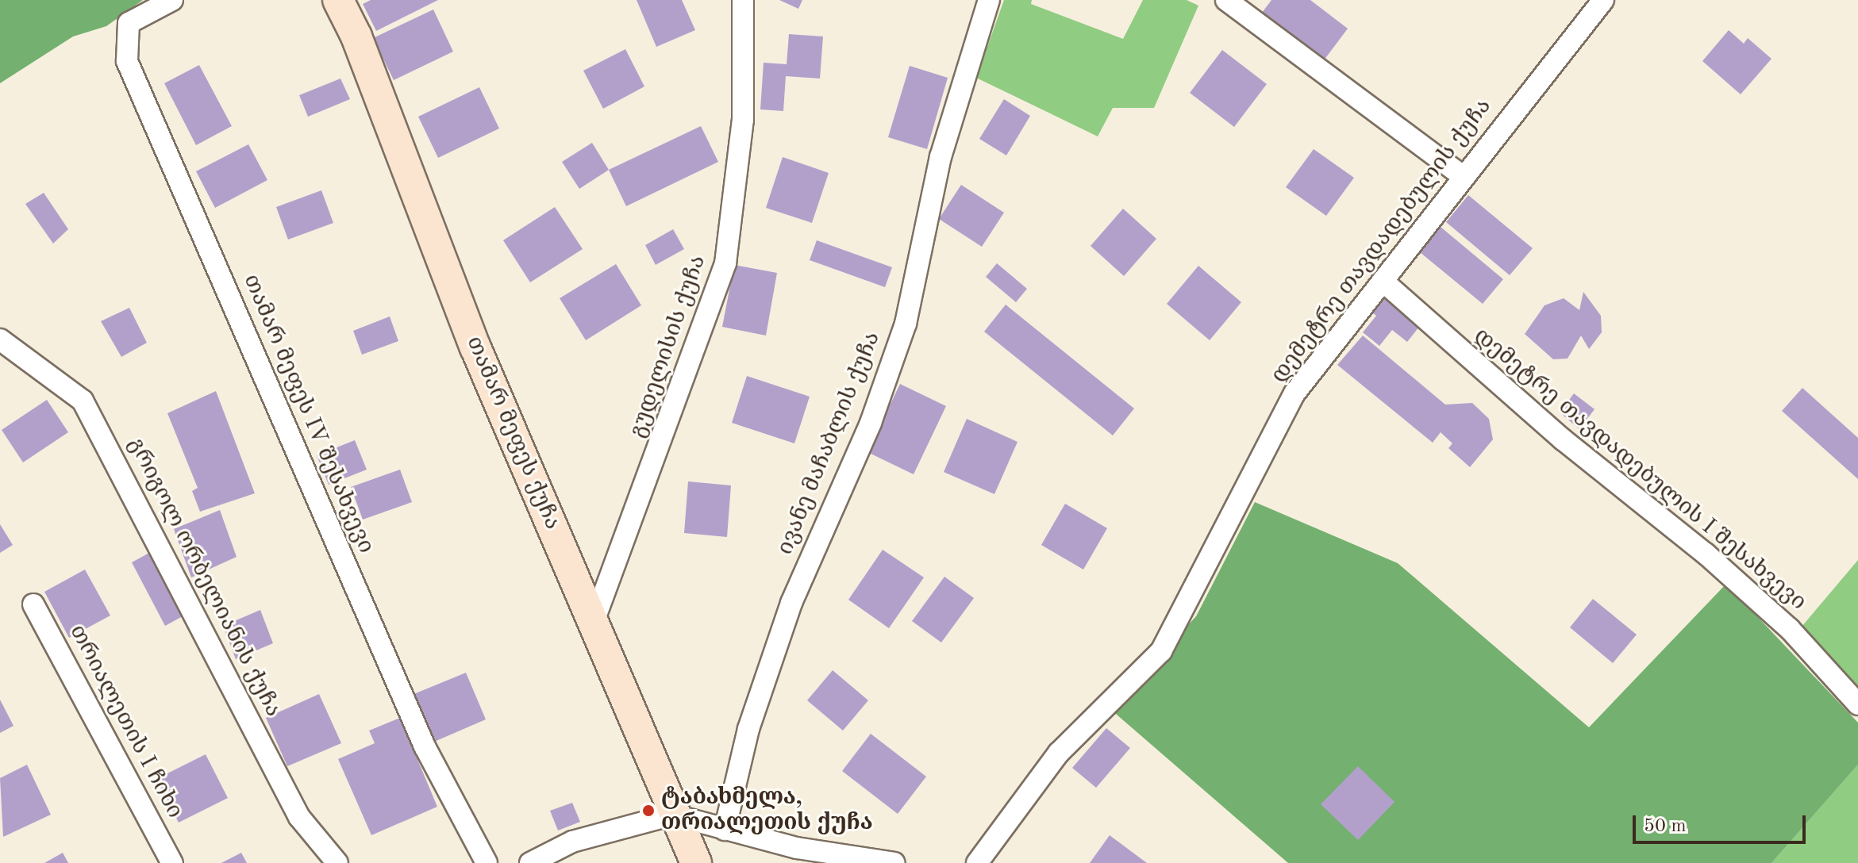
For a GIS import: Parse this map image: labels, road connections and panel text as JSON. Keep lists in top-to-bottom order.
{
  "streets": {
    "street": [
      "დემეტრე თავდადებულის ქუჩა",
      "გუდელისის ქუჩა",
      "თამარ მეფეს IV შესახვევი",
      "თამარ მეფეს ქუჩა",
      "ივანე მაჩაბლის ქუჩა",
      "დემეტრე თავდადებულის I შესახვევი",
      "გრიგოლ ორბელიანის ქუჩა",
      "თრიალეთის I ჩიხი"
    ]
  },
  "crossings": [
    ["დემეტრე თავდადებულის ქუჩა", "დემეტრე თავდადებულის I შესახვევი"],
    ["გუდელისის ქუჩა", "თამარ მეფეს ქუჩა"]
  ],
  "places": ["ტაბახმელა, თრიალეთის ქუჩა"],
  "scale_bar": "50 m"
}
